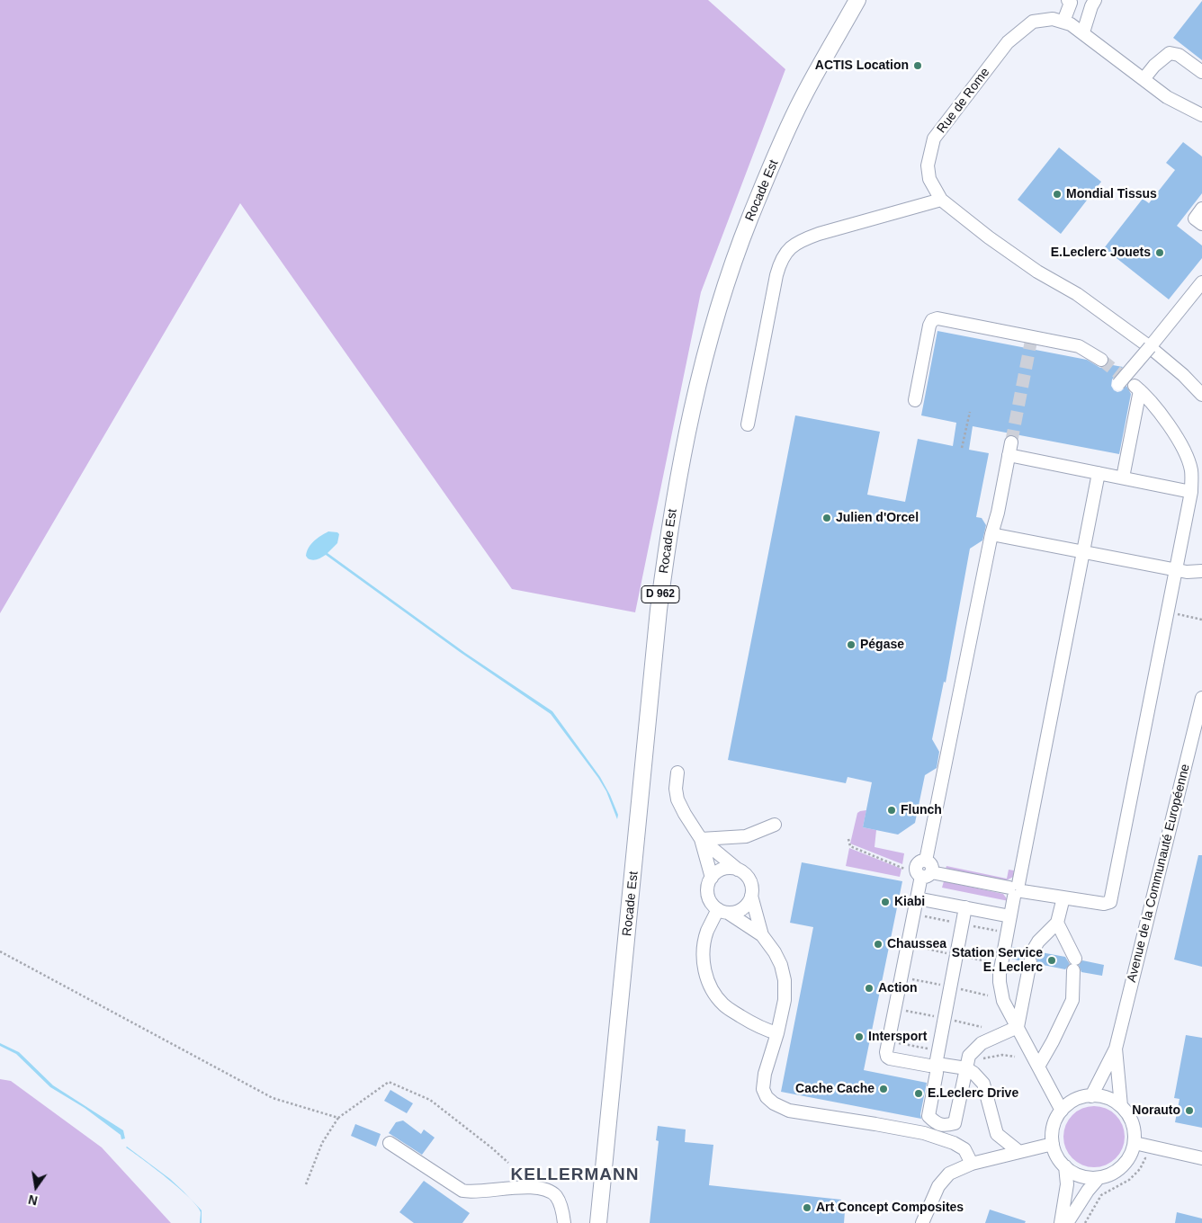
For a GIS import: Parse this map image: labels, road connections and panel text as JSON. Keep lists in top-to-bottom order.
{
  "streets": {
    "main road": ["Rocade Est", "D 962"],
    "street": ["Rue de Rome", "Avenue de la Communauté Européenne"]
  },
  "districts": ["KELLERMANN"],
  "places": [
    "ACTIS Location",
    "Mondial Tissus",
    "E.Leclerc Jouets",
    "Julien d'Orcel",
    "Pégase",
    "Flunch",
    "Kiabi",
    "Chaussea",
    "Station Service E. Leclerc",
    "Action",
    "Intersport",
    "Cache Cache",
    "E.Leclerc Drive",
    "Norauto",
    "Art Concept Composites"
  ],
  "north": "bottom"
}
